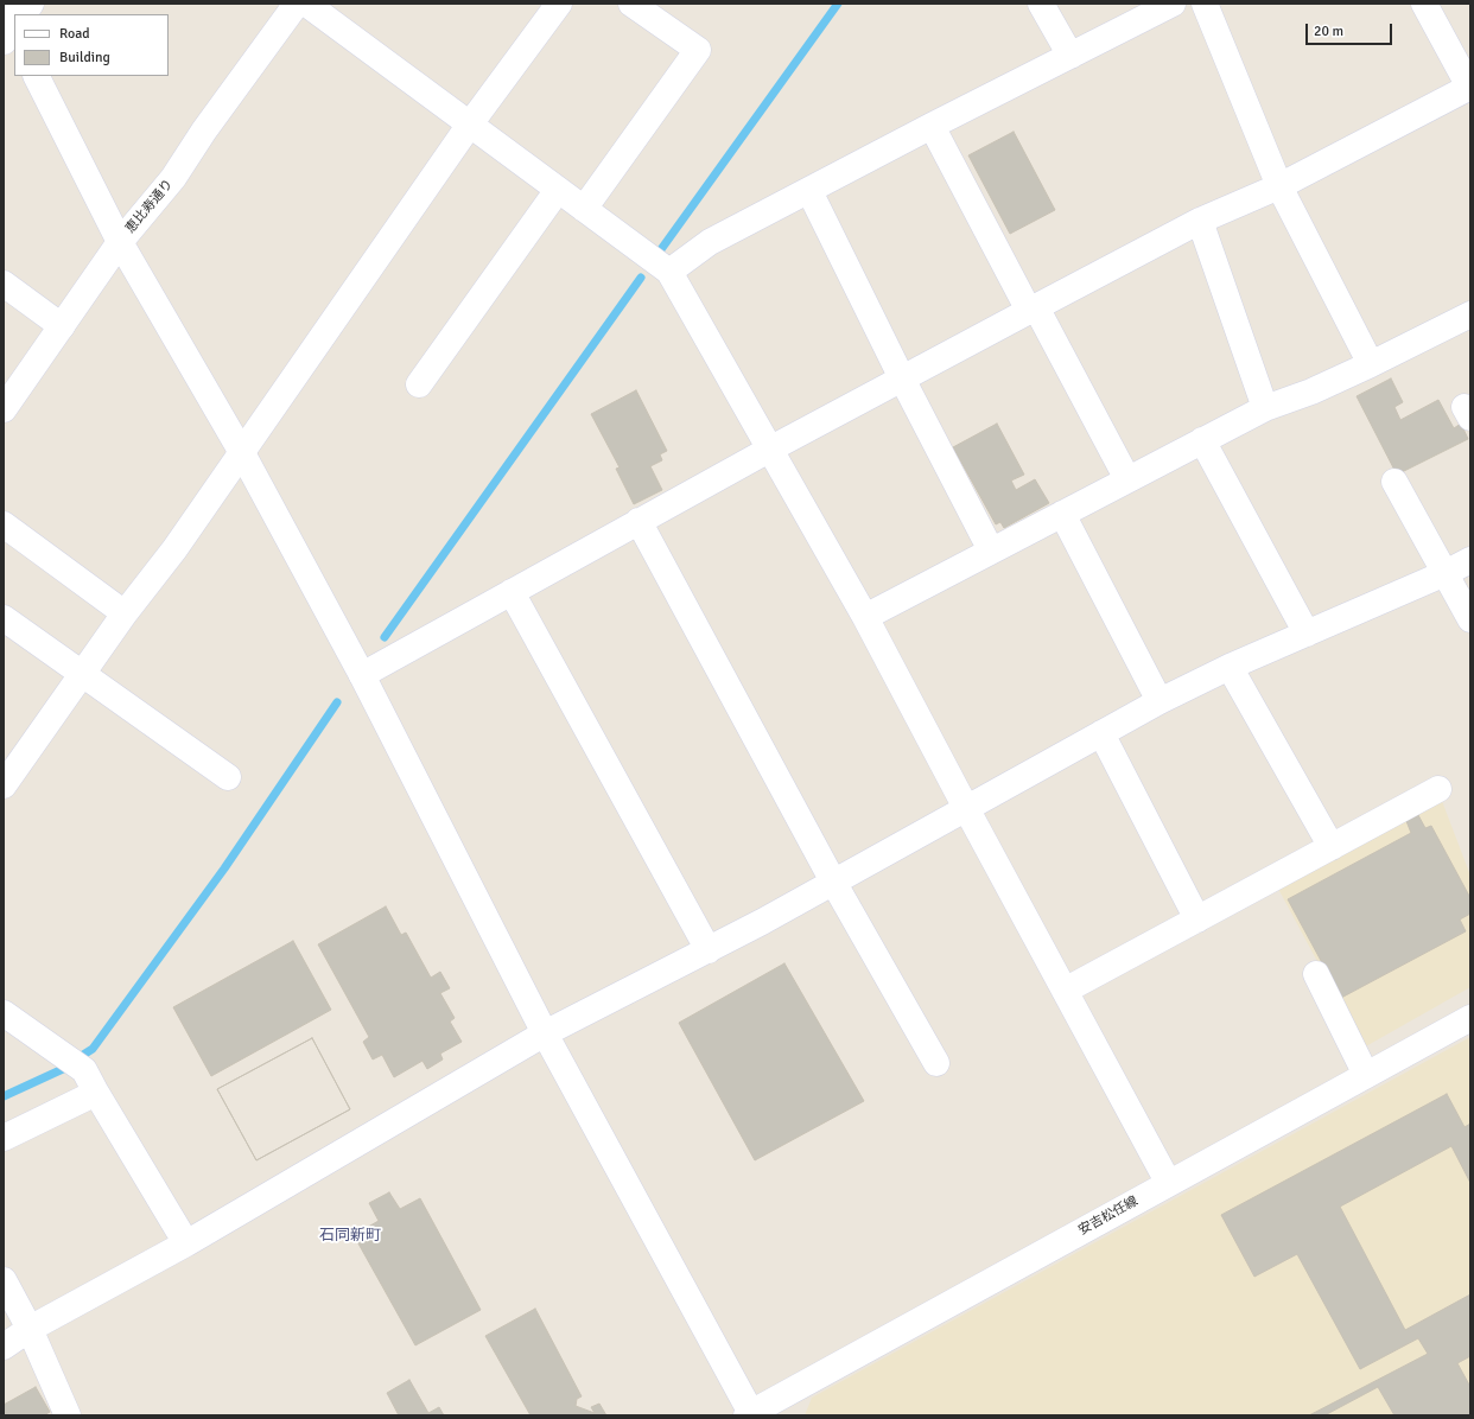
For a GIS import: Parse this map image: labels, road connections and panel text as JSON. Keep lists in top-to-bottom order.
{
  "streets": {
    "street": ["恵比寿通り", "安吉松任線"]
  },
  "districts": ["石同新町"],
  "legend": ["Road", "Building"],
  "scale_bar": "20 m"
}
